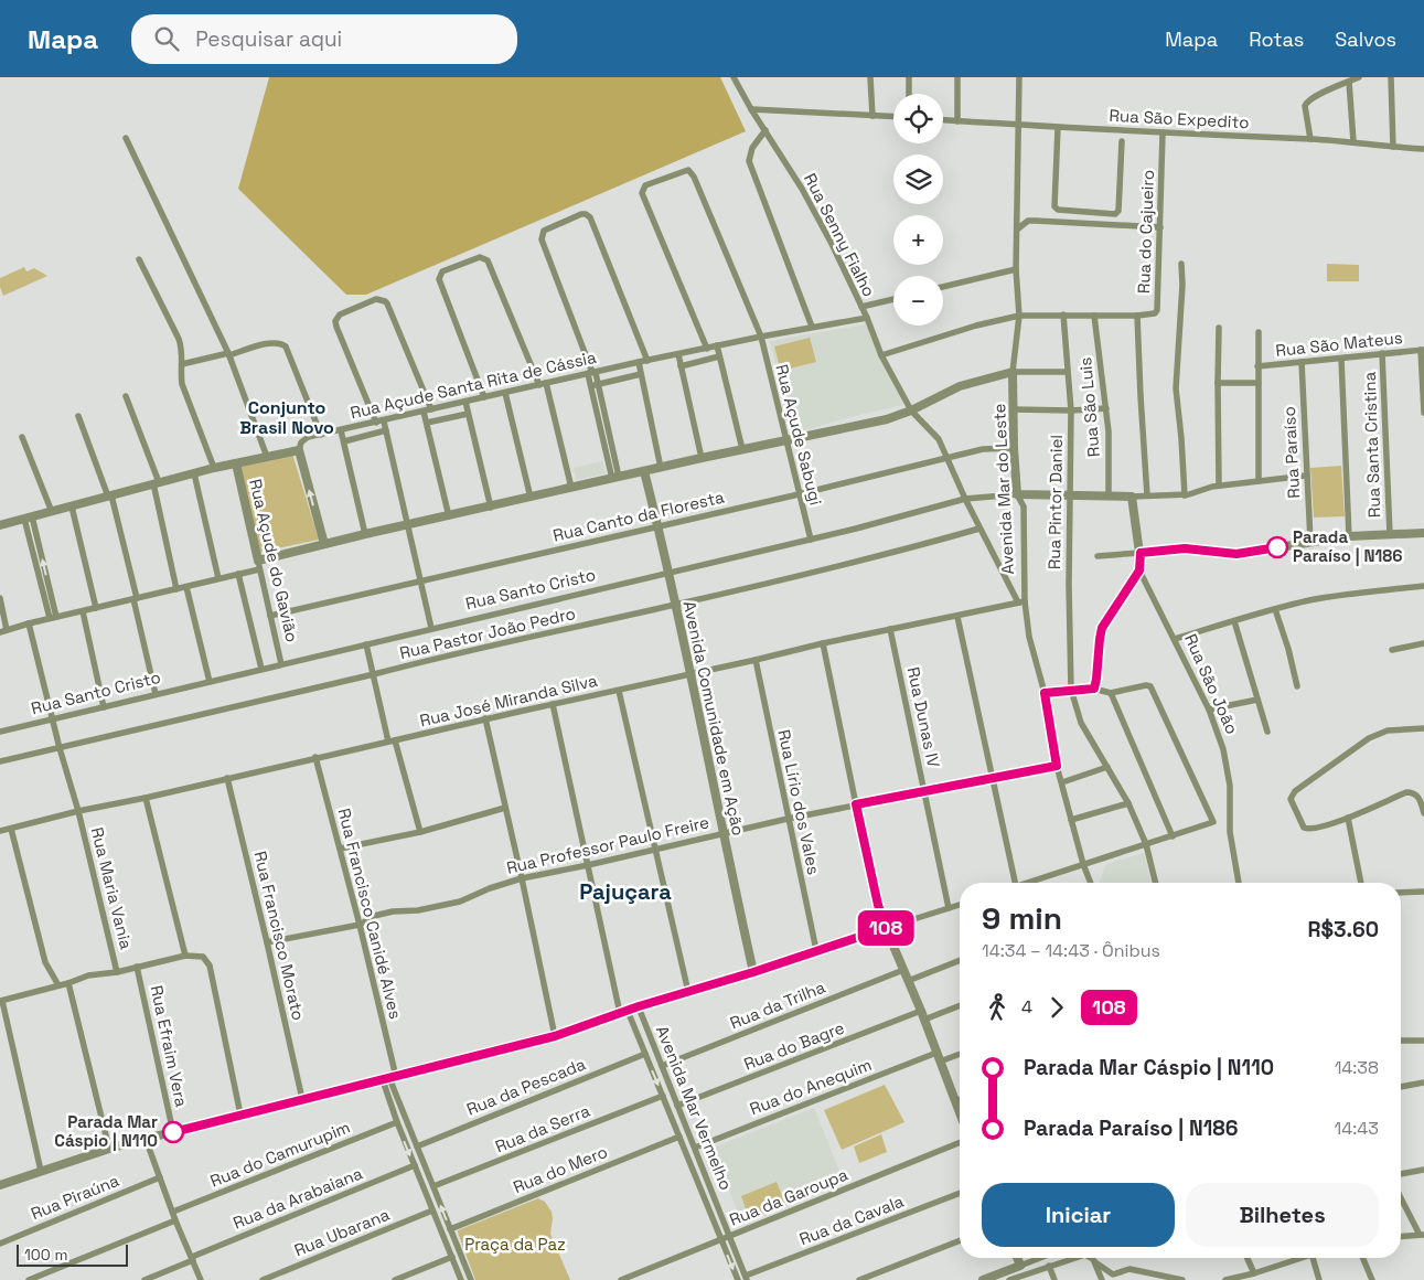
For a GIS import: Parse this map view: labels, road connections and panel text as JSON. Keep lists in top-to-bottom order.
{
  "streets": {
    "street": [
      "Rua São Expedito",
      "Rua do Cajueiro",
      "Rua Senny Fialho",
      "Rua São Mateus",
      "Rua Açude Santa Rita de Cássia",
      "Rua São Luis",
      "Rua Açude Sabugi",
      "Rua Santa Cristina",
      "Rua Paraíso",
      "Avenida Mar do Leste",
      "Rua Pintor Daniel",
      "Rua Canto da Floresta",
      "Rua Açude do Gavião",
      "Rua Santo Cristo",
      "Rua Pastor João Pedro",
      "Rua São João",
      "Rua José Miranda Silva",
      "Rua Dunas IV",
      "Avenida Comunidade em Ação",
      "Rua Lírio dos Vales",
      "Rua Professor Paulo Freire",
      "Rua Maria Vania",
      "Rua Francisco Canidé Alves",
      "Rua Francisco Morato",
      "Rua da Trilha",
      "Rua Efraim Vera",
      "Rua do Bagre",
      "Rua da Pescada",
      "Rua do Anequim",
      "Avenida Mar Vermelho",
      "Rua da Serra",
      "Rua do Camurupim",
      "Rua do Mero",
      "Rua Piraúna",
      "Rua da Garoupa",
      "Rua da Arabaiana",
      "Rua da Cavala",
      "Rua Ubarana"
    ]
  },
  "crossings": [
    ["Rua São Expedito", "Rua do Cajueiro"],
    ["Rua São Expedito", "Avenida Mar do Leste"],
    ["Rua Senny Fialho", "Rua Açude Santa Rita de Cássia"],
    ["Rua Senny Fialho", "Avenida Mar do Leste"],
    ["Rua Senny Fialho", "Rua Canto da Floresta"],
    ["Rua Senny Fialho", "Rua Santo Cristo"],
    ["Rua Senny Fialho", "Rua Pastor João Pedro"],
    ["Rua Senny Fialho", "Rua José Miranda Silva"],
    ["Rua São Mateus", "Rua Santa Cristina"],
    ["Rua São Mateus", "Rua Paraíso"],
    ["Rua Açude Santa Rita de Cássia", "Rua Açude Sabugi"],
    ["Rua Açude Santa Rita de Cássia", "Rua Açude do Gavião"],
    ["Rua São Luis", "Rua Santo Cristo"],
    ["Rua Açude Sabugi", "Rua Canto da Floresta"],
    ["Rua Açude Sabugi", "Rua Santo Cristo"],
    ["Avenida Mar do Leste", "Rua Canto da Floresta"],
    ["Avenida Mar do Leste", "Rua Santo Cristo"],
    ["Avenida Mar do Leste", "Rua José Miranda Silva"],
    ["Avenida Mar do Leste", "Rua Professor Paulo Freire"],
    ["Rua Pintor Daniel", "Rua Santo Cristo"],
    ["Rua Canto da Floresta", "Rua Açude do Gavião"],
    ["Rua Canto da Floresta", "Avenida Comunidade em Ação"],
    ["Rua Açude do Gavião", "Rua Santo Cristo"],
    ["Rua Santo Cristo", "Avenida Comunidade em Ação"],
    ["Rua Santo Cristo", "Rua Maria Vania"],
    ["Rua Pastor João Pedro", "Avenida Comunidade em Ação"],
    ["Rua Pastor João Pedro", "Rua Maria Vania"],
    ["Rua José Miranda Silva", "Rua Dunas IV"],
    ["Rua José Miranda Silva", "Avenida Comunidade em Ação"],
    ["Rua José Miranda Silva", "Rua Lírio dos Vales"],
    ["Rua José Miranda Silva", "Rua Maria Vania"],
    ["Rua José Miranda Silva", "Rua Francisco Canidé Alves"],
    ["Rua José Miranda Silva", "Rua Francisco Morato"],
    ["Rua José Miranda Silva", "Avenida Mar Vermelho"],
    ["Rua Dunas IV", "Rua Professor Paulo Freire"],
    ["Avenida Comunidade em Ação", "Rua Professor Paulo Freire"],
    ["Rua Lírio dos Vales", "Rua Professor Paulo Freire"],
    ["Rua Professor Paulo Freire", "Rua Francisco Canidé Alves"],
    ["Rua Professor Paulo Freire", "Rua Francisco Morato"],
    ["Rua Professor Paulo Freire", "Avenida Mar Vermelho"],
    ["Rua da Trilha", "Avenida Mar Vermelho"],
    ["Rua do Bagre", "Avenida Mar Vermelho"],
    ["Rua da Pescada", "Avenida Mar Vermelho"],
    ["Rua do Anequim", "Avenida Mar Vermelho"],
    ["Avenida Mar Vermelho", "Rua da Serra"],
    ["Avenida Mar Vermelho", "Rua do Mero"],
    ["Avenida Mar Vermelho", "Rua da Garoupa"],
    ["Avenida Mar Vermelho", "Rua da Cavala"]
  ],
  "districts": ["Conjunto Brasil Novo", "Pajuçara"],
  "parks": ["Praça da Paz"],
  "places": ["Parada Paraíso | N186", "Parada Mar Cáspio | N110"],
  "lines": ["bus line 108"],
  "scale_bar": "100 m",
  "page": {
    "header": "Mapa",
    "search": "Pesquisar aqui",
    "nav": ["Mapa", "Rotas", "Salvos"],
    "on_map": "108",
    "map_buttons": ["+", "−"],
    "heading": ["9 min", "14:34 – 14:43 · Ônibus", "R$3.60"],
    "legs": ["4", "108"],
    "list": [
      {
        "name": "Parada Mar Cáspio | N110",
        "value": "14:38"
      },
      {
        "name": "Parada Paraíso | N186",
        "value": "14:43"
      }
    ],
    "buttons": ["Iniciar", "Bilhetes"],
    "scale": "100 m"
  }
}
